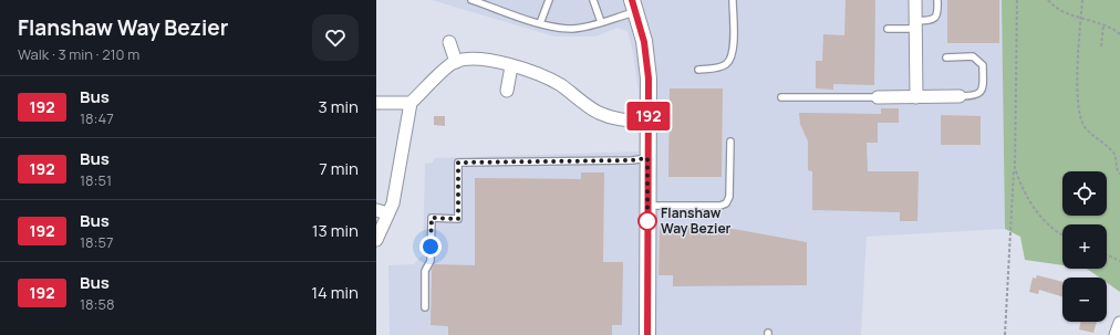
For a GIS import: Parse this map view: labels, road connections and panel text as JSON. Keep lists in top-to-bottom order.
{
  "places": ["Flanshaw Way Bezier"],
  "lines": ["bus line 192"],
  "page": {
    "heading": ["Flanshaw Way Bezier", "Walk · 3 min · 210 m"],
    "on_map": "192",
    "list": [
      {
        "mark": "192",
        "name": "Bus",
        "note": "18:47",
        "value": "3 min"
      },
      {
        "mark": "192",
        "name": "Bus",
        "note": "18:51",
        "value": "7 min"
      },
      {
        "mark": "192",
        "name": "Bus",
        "note": "18:57",
        "value": "13 min"
      },
      {
        "mark": "192",
        "name": "Bus",
        "note": "18:58",
        "value": "14 min"
      }
    ],
    "map_buttons": ["+", "−"]
  }
}
